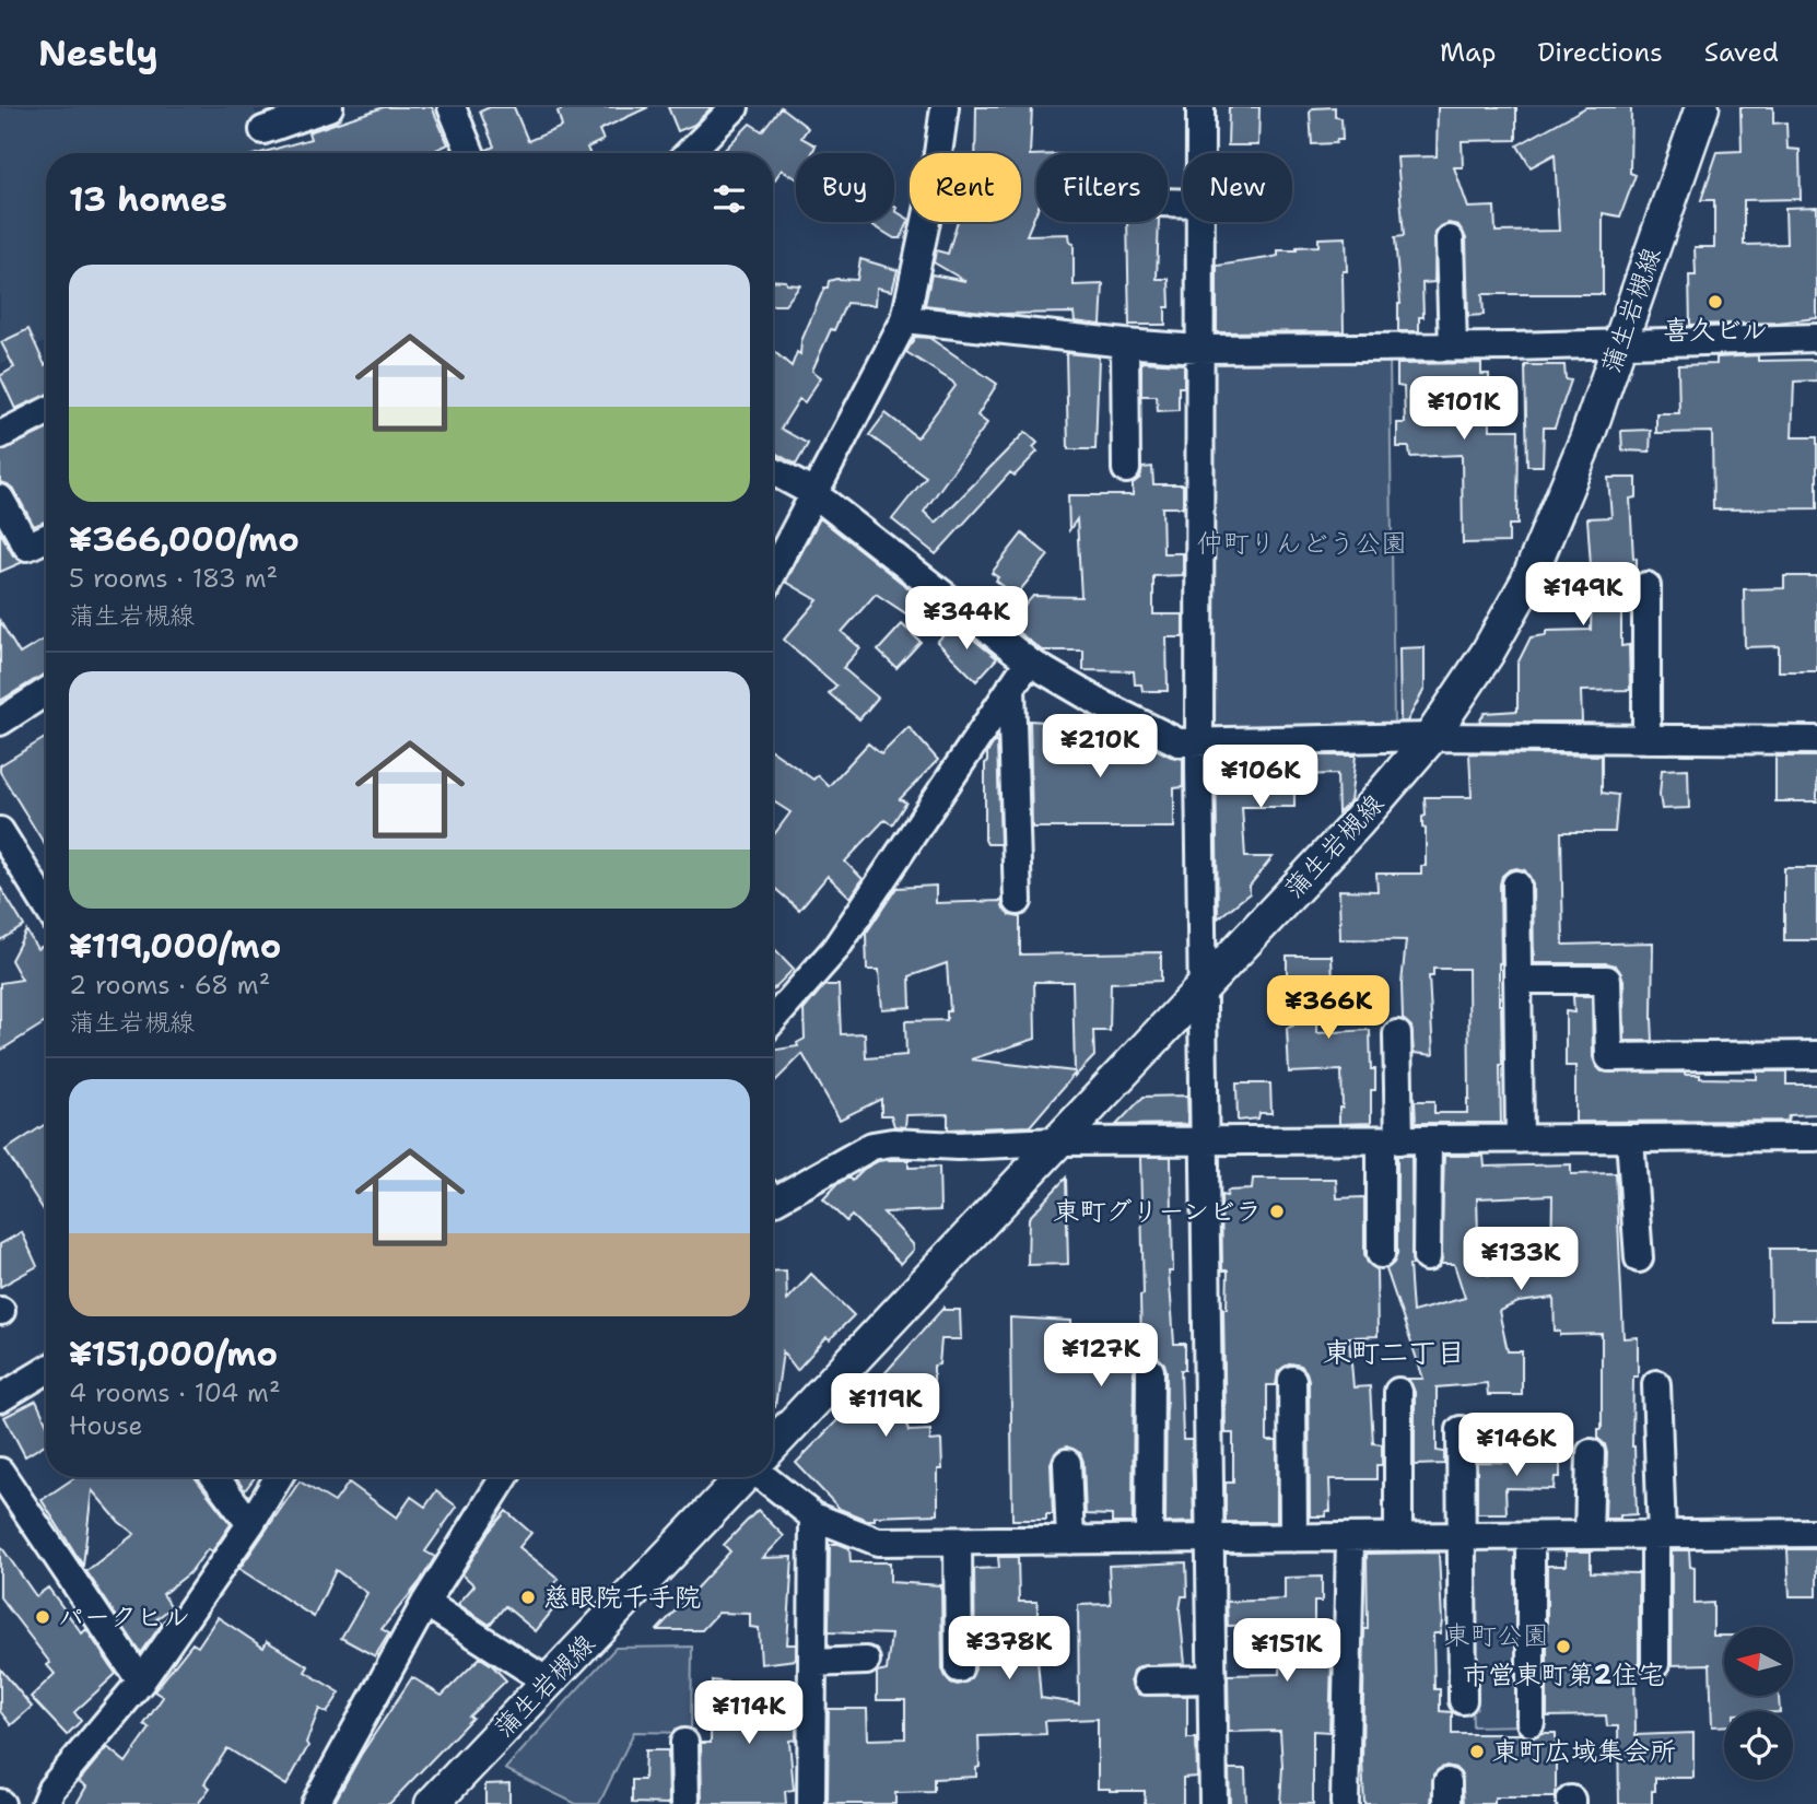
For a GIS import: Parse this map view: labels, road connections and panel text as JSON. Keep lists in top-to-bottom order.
{
  "streets": {
    "main road": ["蒲生岩槻線"]
  },
  "districts": ["東町二丁目"],
  "parks": ["仲町りんどう公園", "東町公園"],
  "places": [
    "喜久ビル",
    "東町グリーンビラ",
    "慈眼院千手院",
    "パークヒル",
    "市営東町第2住宅",
    "東町広域集会所"
  ],
  "north": "left",
  "page": {
    "header": "Nestly",
    "nav": ["Map", "Directions", "Saved"],
    "chip": [
      "Buy",
      "Rent",
      "Filters",
      "New"
    ],
    "heading": "13 homes",
    "list": [
      {
        "name": "¥366,000/mo",
        "note": "5 rooms · 183 m² · 蒲生岩槻線"
      },
      {
        "name": "¥119,000/mo",
        "note": "2 rooms · 68 m² · 蒲生岩槻線"
      },
      {
        "name": "¥151,000/mo",
        "note": "4 rooms · 104 m² · House"
      }
    ],
    "price": [
      "¥101K",
      "¥149K",
      "¥344K",
      "¥210K",
      "¥106K",
      "¥366K",
      "¥133K",
      "¥127K",
      "¥119K",
      "¥146K",
      "¥378K",
      "¥151K",
      "¥114K"
    ]
  }
}
